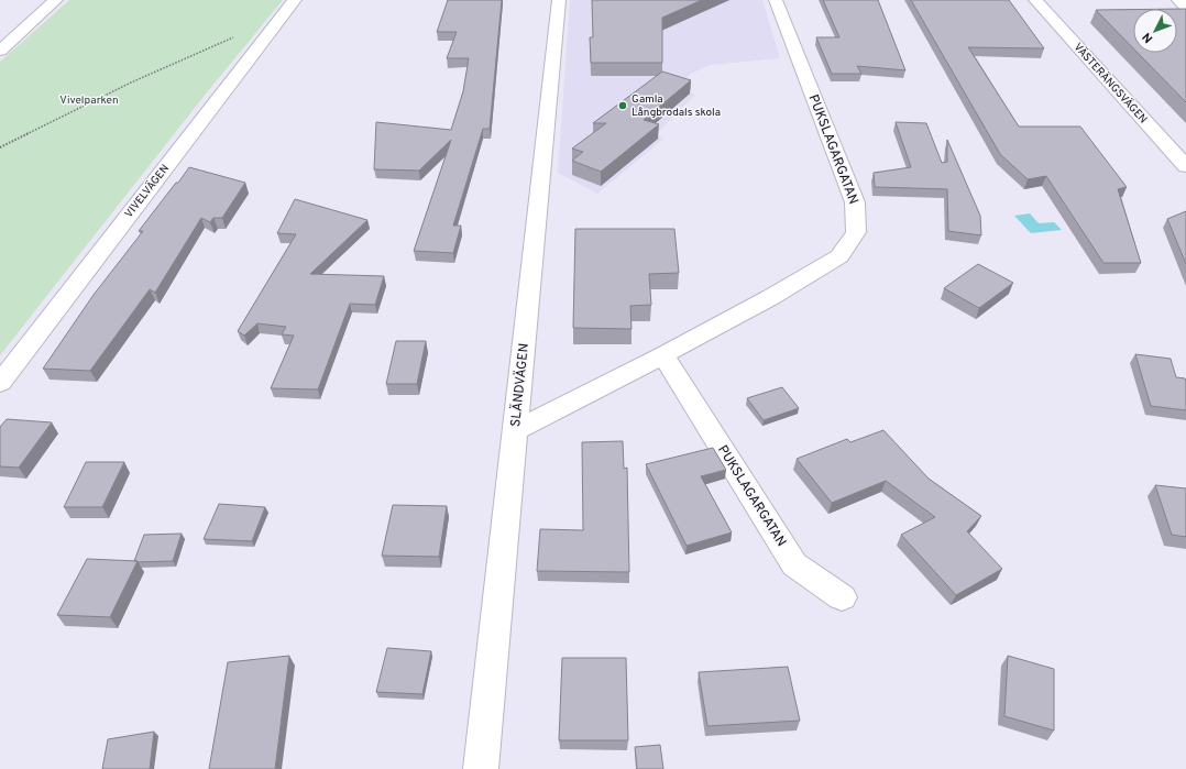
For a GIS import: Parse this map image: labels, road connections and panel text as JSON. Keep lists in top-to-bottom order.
{
  "streets": {
    "street": [
      "VÄSTERÄNGSVÄGEN",
      "PUKSLAGARGATAN",
      "VIVELVÄGEN",
      "SLÄNDVÄGEN"
    ]
  },
  "crossings": [
    ["PUKSLAGARGATAN", "SLÄNDVÄGEN"]
  ],
  "parks": ["Vivelparken"],
  "places": ["Gamla Långbrodals skola"],
  "north": "bottom left"
}
